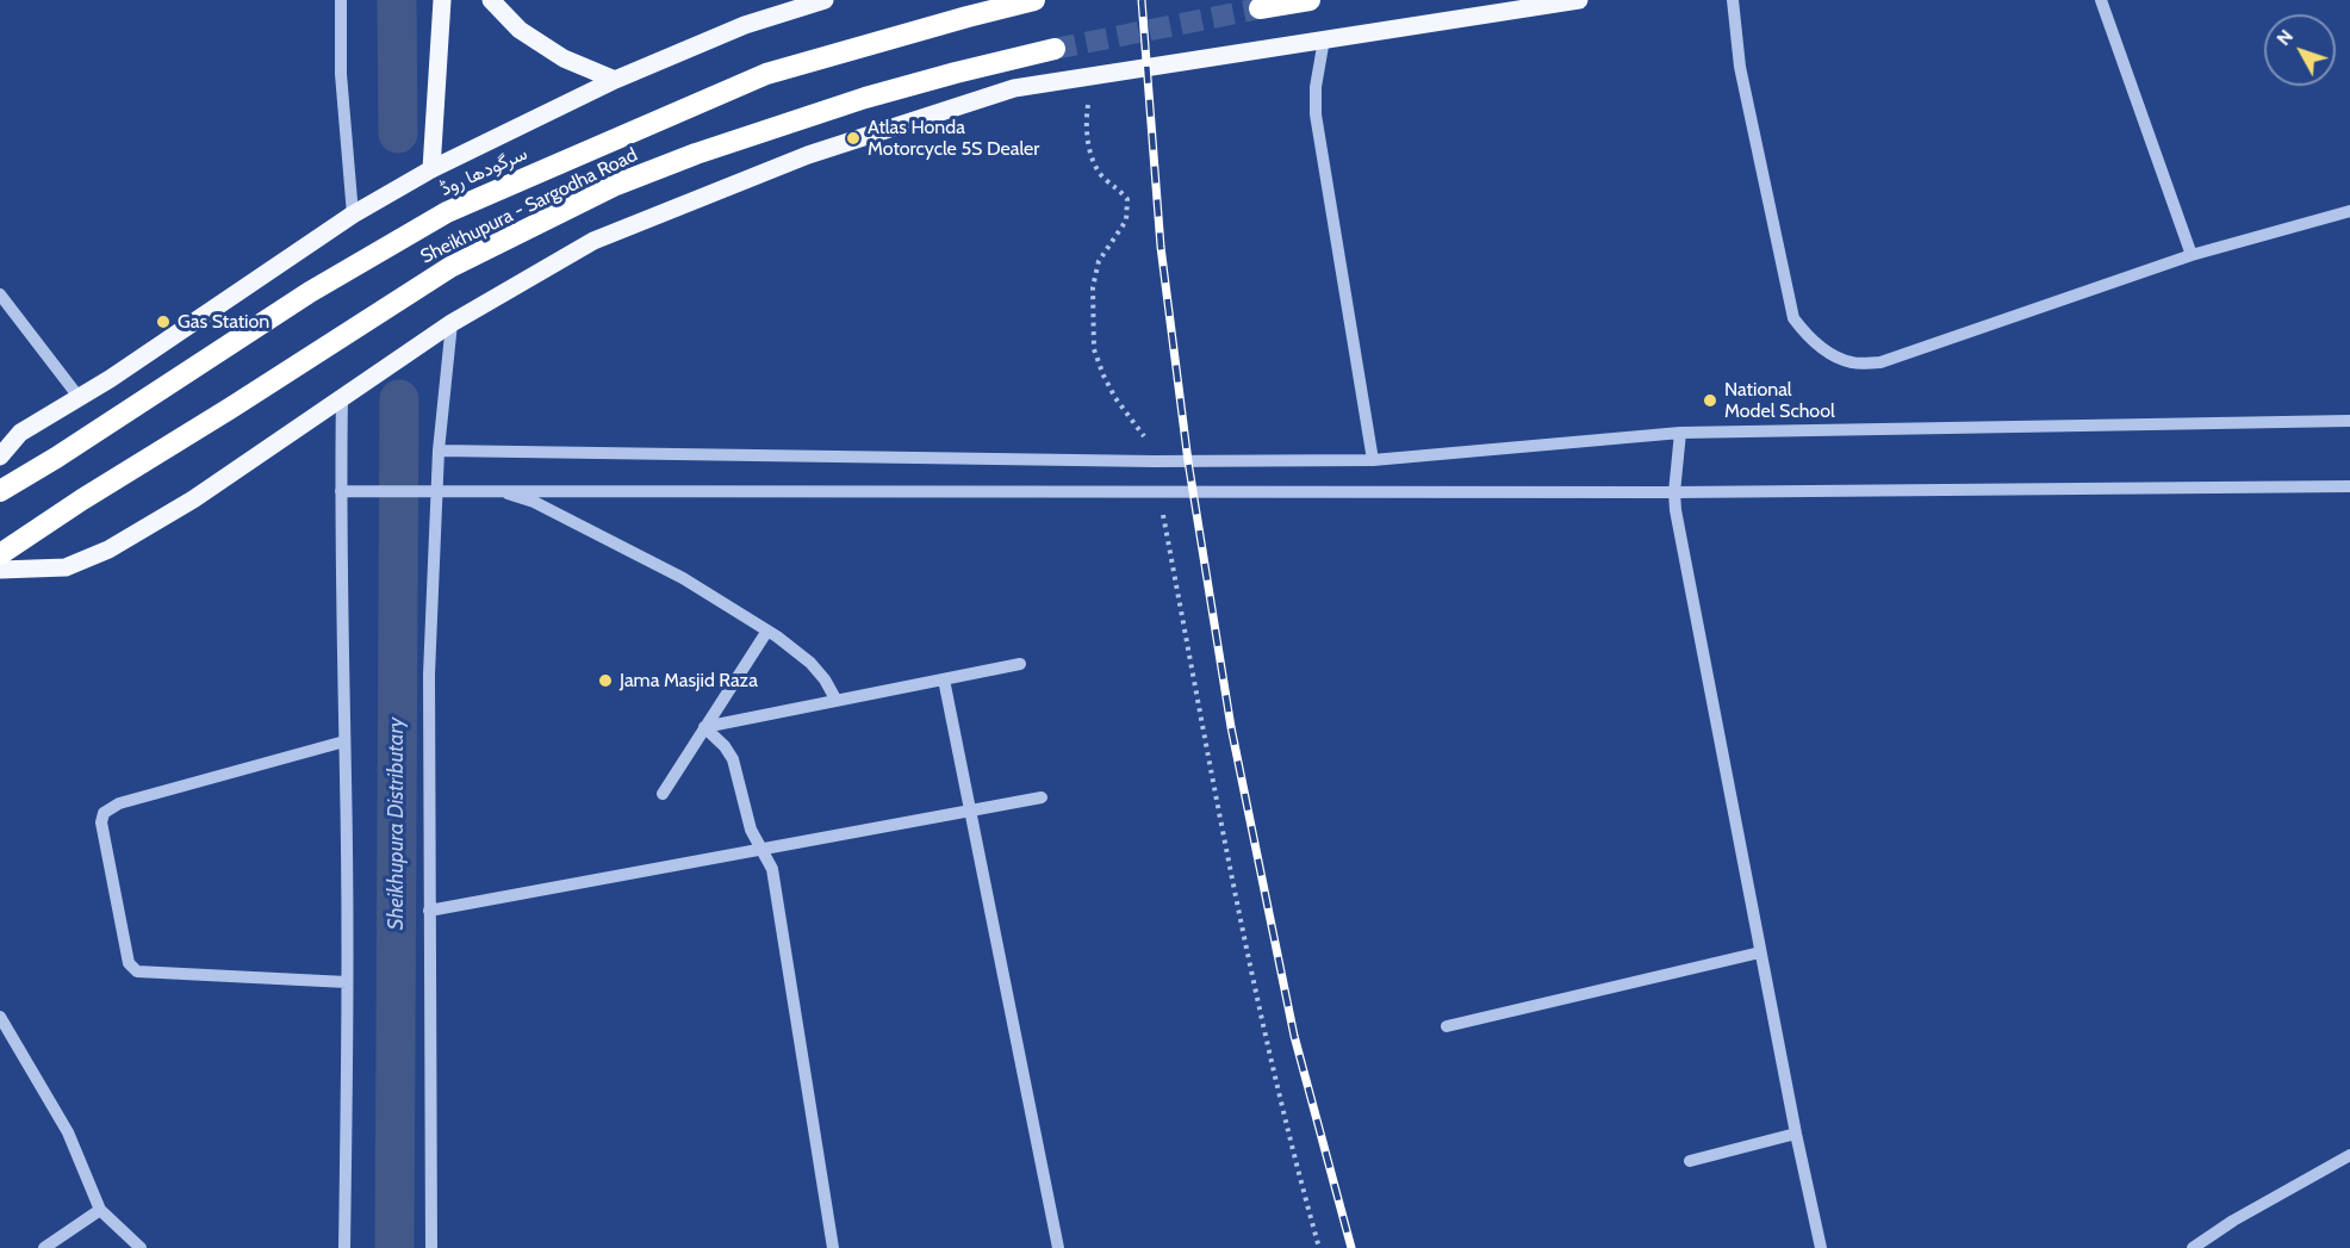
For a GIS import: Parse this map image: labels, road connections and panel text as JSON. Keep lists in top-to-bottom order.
{
  "streets": {
    "highway": ["سرگودھا روڈ", "Sheikhupura - Sargodha Road"]
  },
  "water": ["Sheikhupura Distributary"],
  "places": [
    "Atlas Honda Motorcycle 5S Dealer",
    "Gas Station",
    "National Model School",
    "Jama Masjid Raza"
  ],
  "north": "top left"
}
